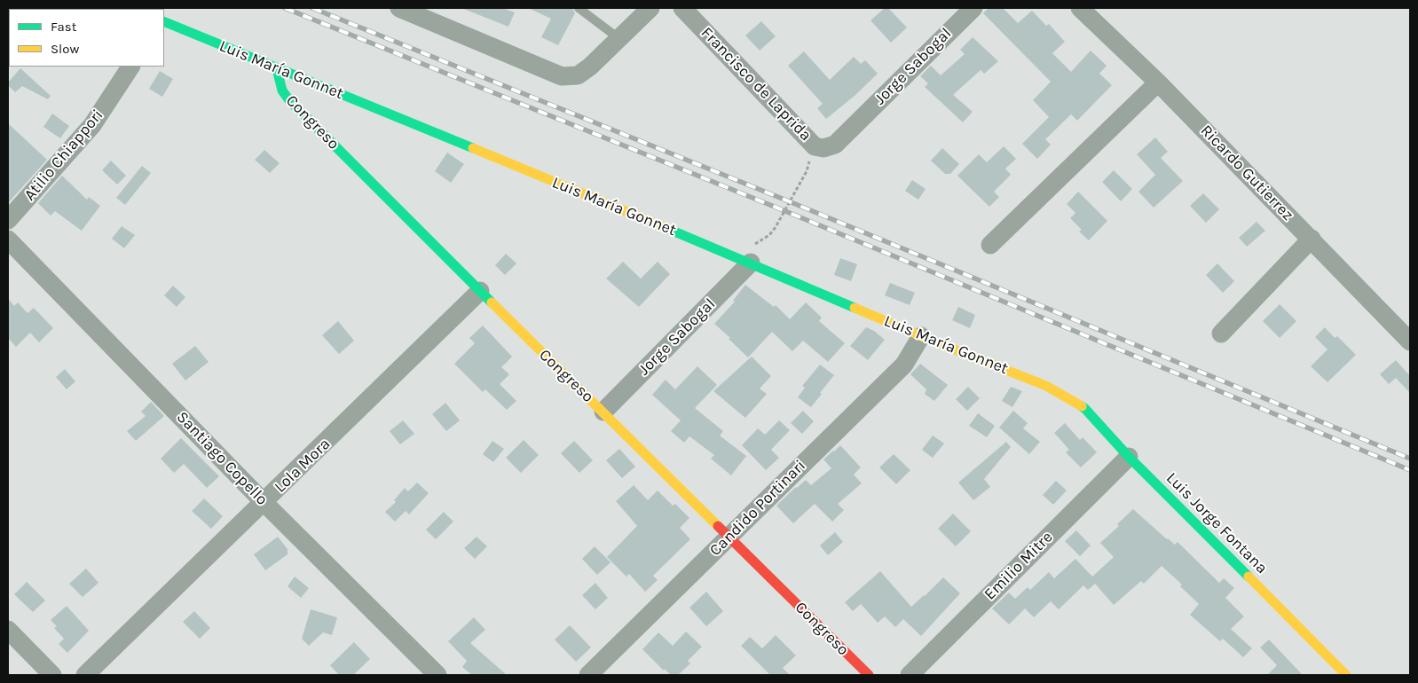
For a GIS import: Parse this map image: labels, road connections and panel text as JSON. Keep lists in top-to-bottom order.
{
  "streets": {
    "street": [
      "Jorge Sabogal",
      "Luis María Gonnet",
      "Francisco de Laprida",
      "Congreso",
      "Atilio Chiappori",
      "Ricardo Gutierrez",
      "Santiago Copello",
      "Lola Mora",
      "Candido Portinari",
      "Luis Jorge Fontana",
      "Emilio Mitre"
    ]
  },
  "crossings": [
    ["Jorge Sabogal", "Luis María Gonnet"],
    ["Jorge Sabogal", "Francisco de Laprida"],
    ["Jorge Sabogal", "Congreso"],
    ["Luis María Gonnet", "Congreso"],
    ["Luis María Gonnet", "Candido Portinari"],
    ["Luis María Gonnet", "Luis Jorge Fontana"],
    ["Congreso", "Lola Mora"],
    ["Congreso", "Candido Portinari"],
    ["Santiago Copello", "Lola Mora"],
    ["Luis Jorge Fontana", "Emilio Mitre"]
  ],
  "legend": ["Fast", "Slow"]
}
